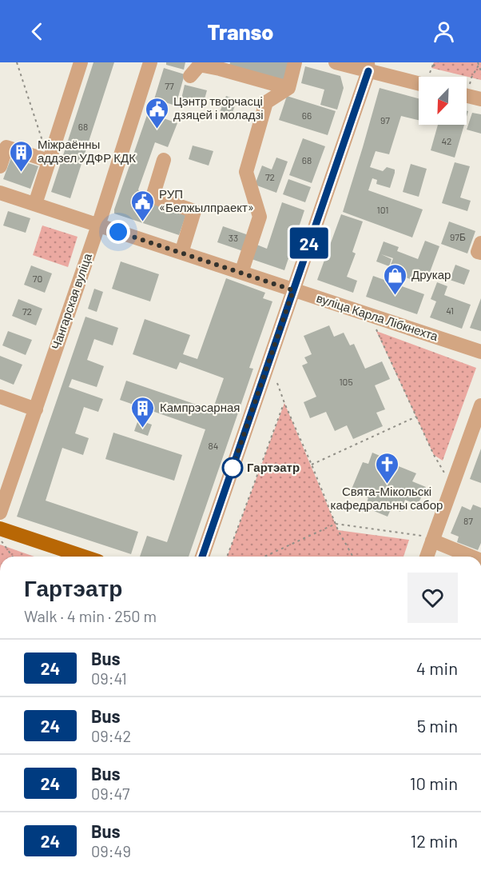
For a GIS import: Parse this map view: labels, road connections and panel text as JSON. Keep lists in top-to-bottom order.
{
  "streets": {
    "street": ["Чангарская вуліца", "вуліца Карла Лібкнехта"]
  },
  "crossings": [
    ["Чангарская вуліца", "вуліца Карла Лібкнехта"]
  ],
  "places": {
    "public building": ["Цэнтр творчасці дзяцей і моладзі", "РУП «Белжылпраект»"],
    "building": ["Міжраённы аддзел УДФР КДК", "Кампрэсарная"],
    "shop": ["Друкар"],
    "other": ["Гартэатр"],
    "church": ["Свята-Мікольскі кафедральны сабор"]
  },
  "lines": ["bus line 24"],
  "house_numbers": [
    "77",
    "66",
    "97",
    "68",
    "42",
    "68",
    "72",
    "101",
    "97Б",
    "33",
    "70",
    "41",
    "72",
    "105",
    "84",
    "87"
  ],
  "north": "bottom left",
  "page": {
    "header": "Transo",
    "on_map": "24",
    "heading": ["Гартэатр", "Walk · 4 min · 250 m"],
    "list": [
      {
        "mark": "24",
        "name": "Bus",
        "note": "09:41",
        "value": "4 min"
      },
      {
        "mark": "24",
        "name": "Bus",
        "note": "09:42",
        "value": "5 min"
      },
      {
        "mark": "24",
        "name": "Bus",
        "note": "09:47",
        "value": "10 min"
      },
      {
        "mark": "24",
        "name": "Bus",
        "note": "09:49",
        "value": "12 min"
      }
    ]
  }
}
